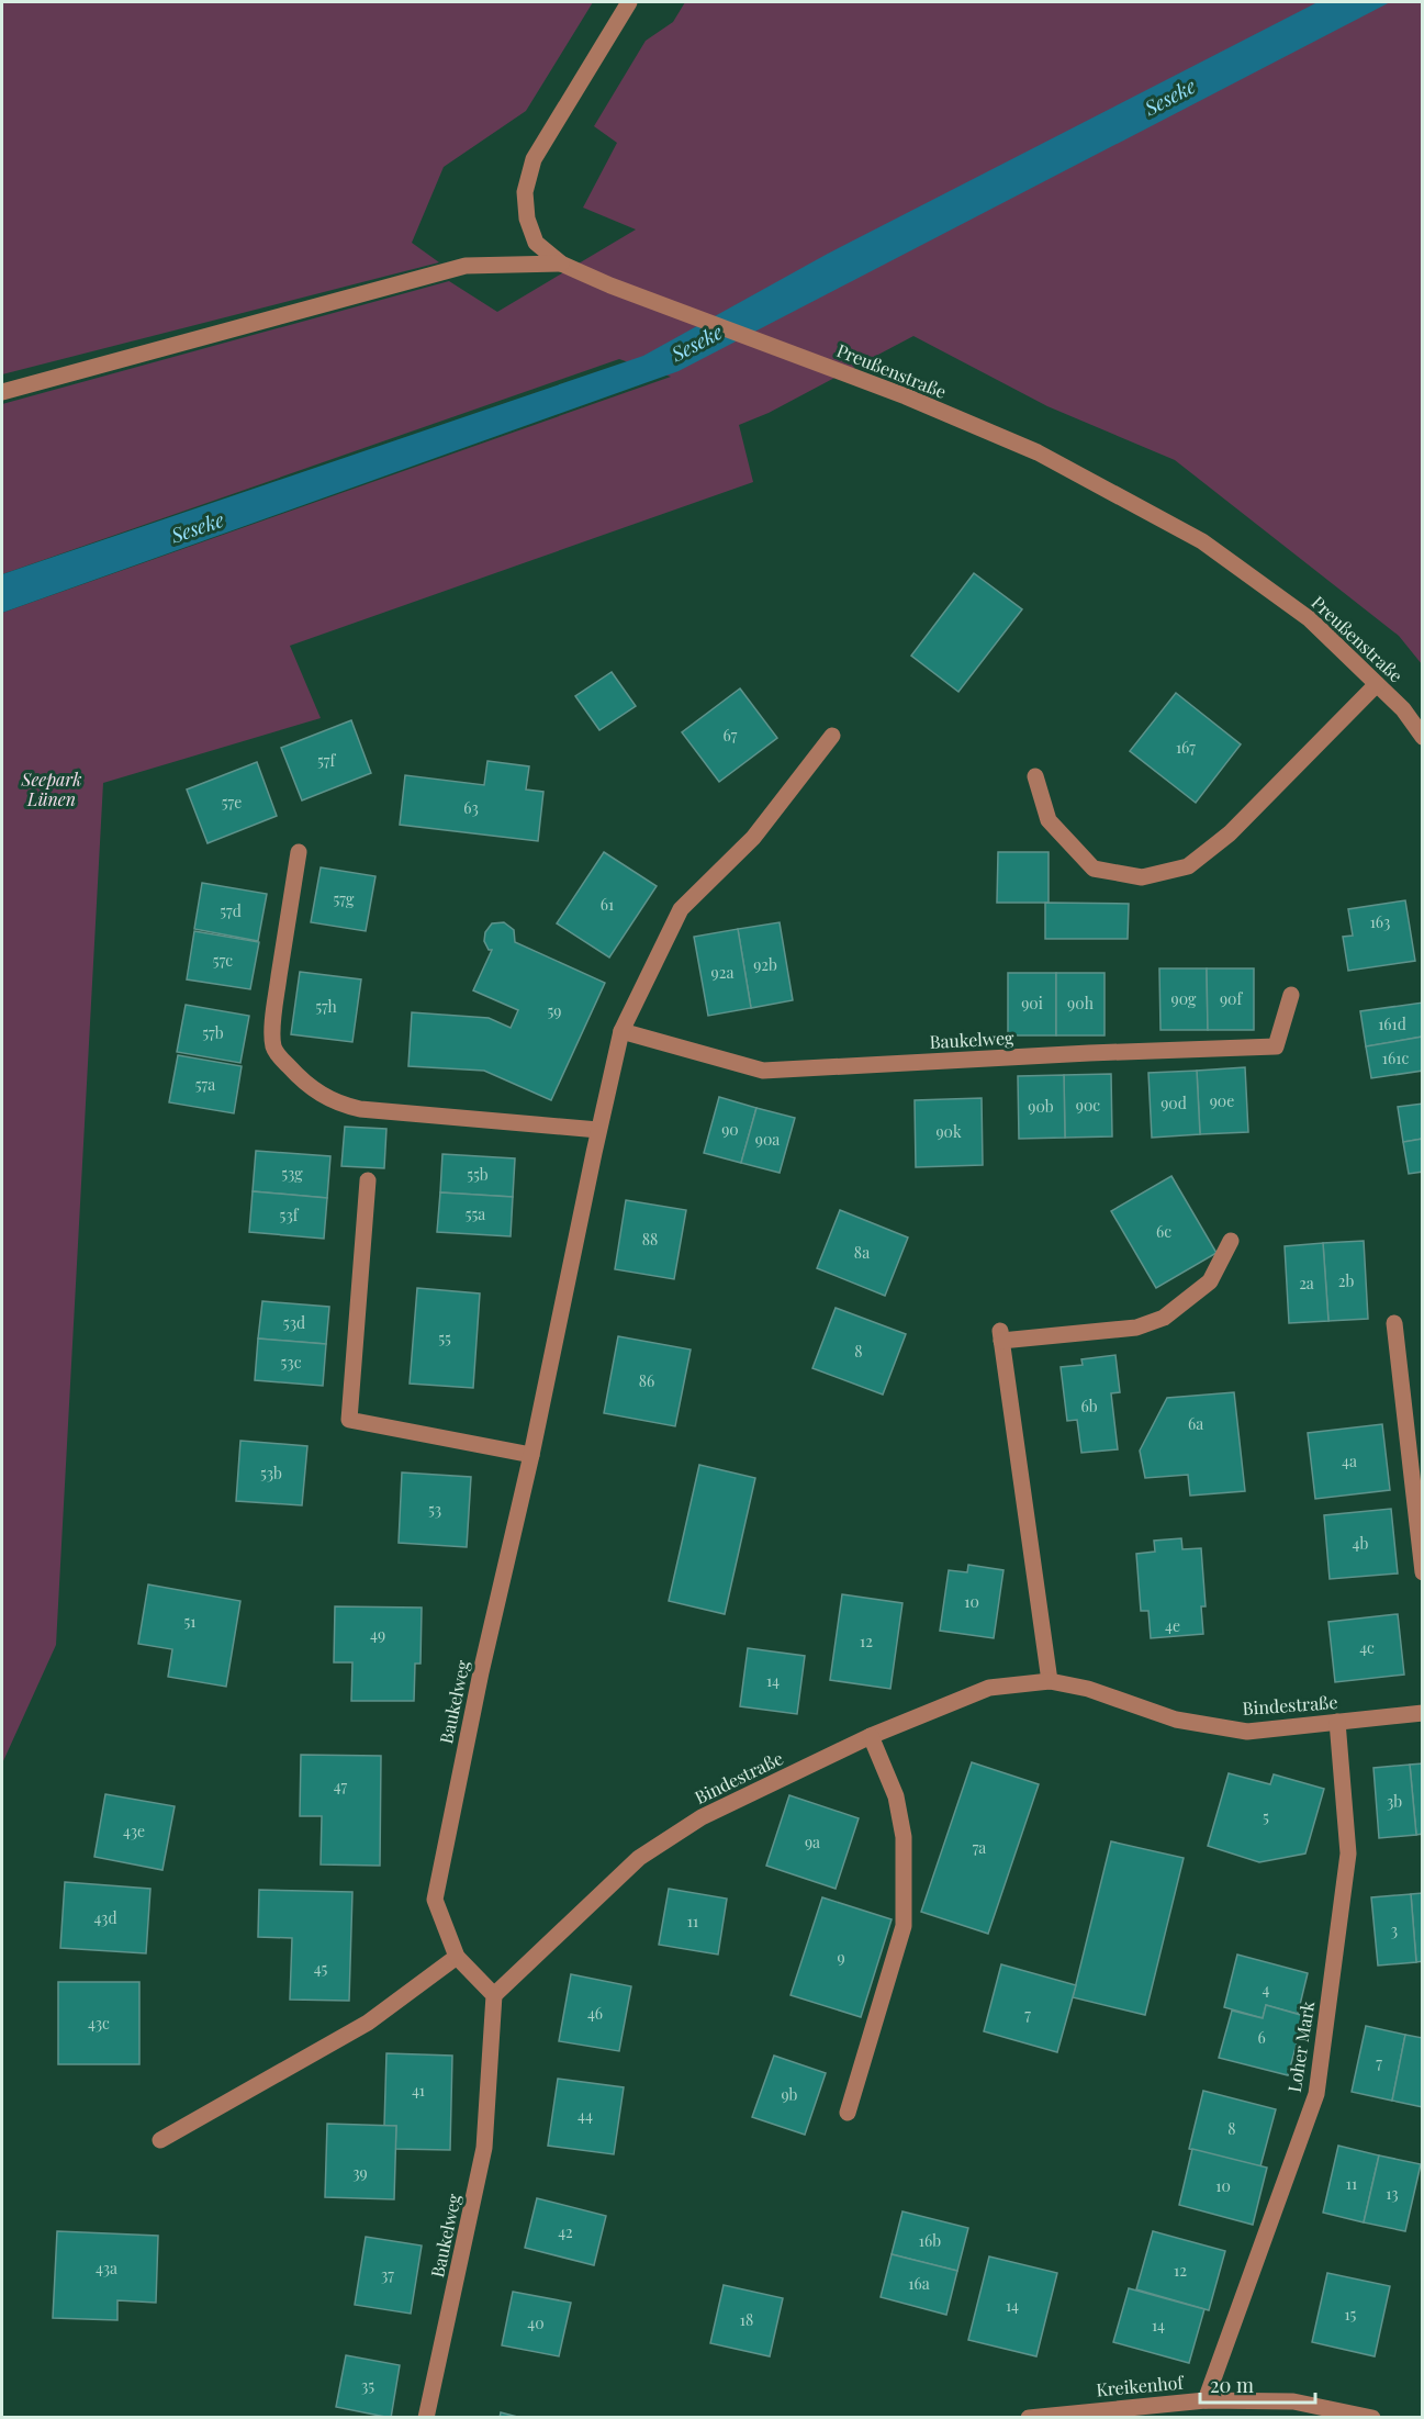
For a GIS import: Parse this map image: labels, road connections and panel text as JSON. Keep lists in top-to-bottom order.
{
  "streets": {
    "street": [
      "Preußenstraße",
      "Baukelweg",
      "Bindestraße",
      "Loher Mark",
      "Kreikenhof"
    ]
  },
  "crossings": [
    ["Baukelweg", "Bindestraße"],
    ["Bindestraße", "Loher Mark"],
    ["Loher Mark", "Kreikenhof"]
  ],
  "water": ["Seseke"],
  "parks": ["Seepark Lünen"],
  "house_numbers": [
    "67",
    "167",
    "57f",
    "57e",
    "63",
    "57g",
    "61",
    "57d",
    "163",
    "57c",
    "92b",
    "92a",
    "90g",
    "90f",
    "90i",
    "90h",
    "57h",
    "59",
    "161d",
    "57b",
    "161c",
    "57a",
    "90e",
    "90d",
    "90c",
    "90b",
    "90",
    "90k",
    "90a",
    "53g",
    "55b",
    "55a",
    "53f",
    "6c",
    "88",
    "8a",
    "2b",
    "2a",
    "53d",
    "55",
    "8",
    "53c",
    "86",
    "6b",
    "6a",
    "4a",
    "53b",
    "53",
    "4b",
    "10",
    "51",
    "4e",
    "49",
    "12",
    "4c",
    "14",
    "47",
    "3b",
    "5",
    "43e",
    "9a",
    "7a",
    "43d",
    "11",
    "3",
    "9",
    "45",
    "4",
    "46",
    "7",
    "43c",
    "6",
    "7",
    "41",
    "9b",
    "44",
    "8",
    "39",
    "11",
    "10",
    "13",
    "42",
    "16b",
    "43a",
    "12",
    "37",
    "16a",
    "14",
    "15",
    "18",
    "40",
    "14",
    "35"
  ],
  "scale_bar": "20 m"
}
